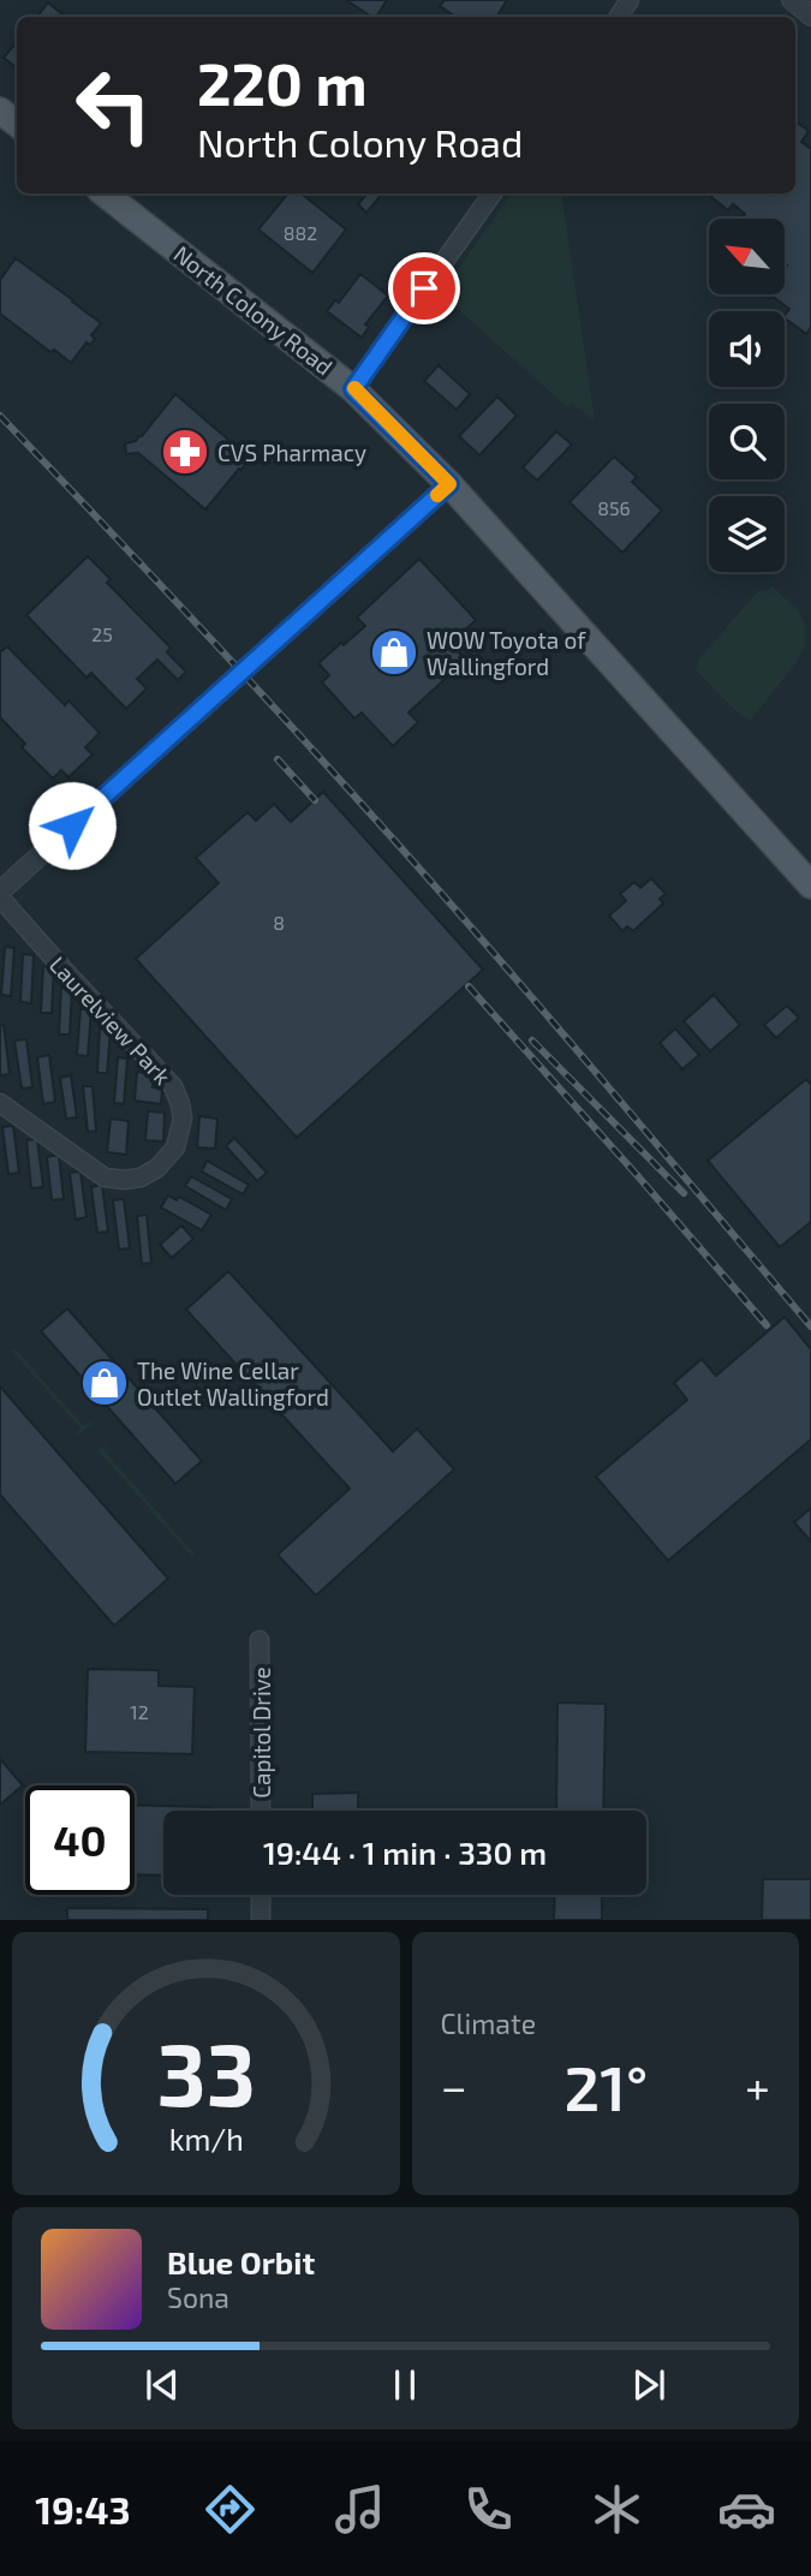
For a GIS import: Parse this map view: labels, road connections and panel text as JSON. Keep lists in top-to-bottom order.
{
  "streets": {
    "main road": ["North Colony Road"],
    "street": ["Laurelview Park", "Capitol Drive"]
  },
  "places": {
    "pharmacy": ["CVS Pharmacy"],
    "shop": ["WOW Toyota of Wallingford", "The Wine Cellar Outlet Wallingford"]
  },
  "house_numbers": [
    "882",
    "856",
    "25",
    "8",
    "12"
  ],
  "north": "top left",
  "page": {
    "turn": ["220 m", "North Colony Road"],
    "limit": "40",
    "trip": "19:44 · 1 min · 330 m",
    "tile": "Climate",
    "heat": ["−", "21°", "+"],
    "song": ["Blue Orbit", "Sona"],
    "tabs": "19:43",
    "gauge": ["33", "km/h"]
  }
}
